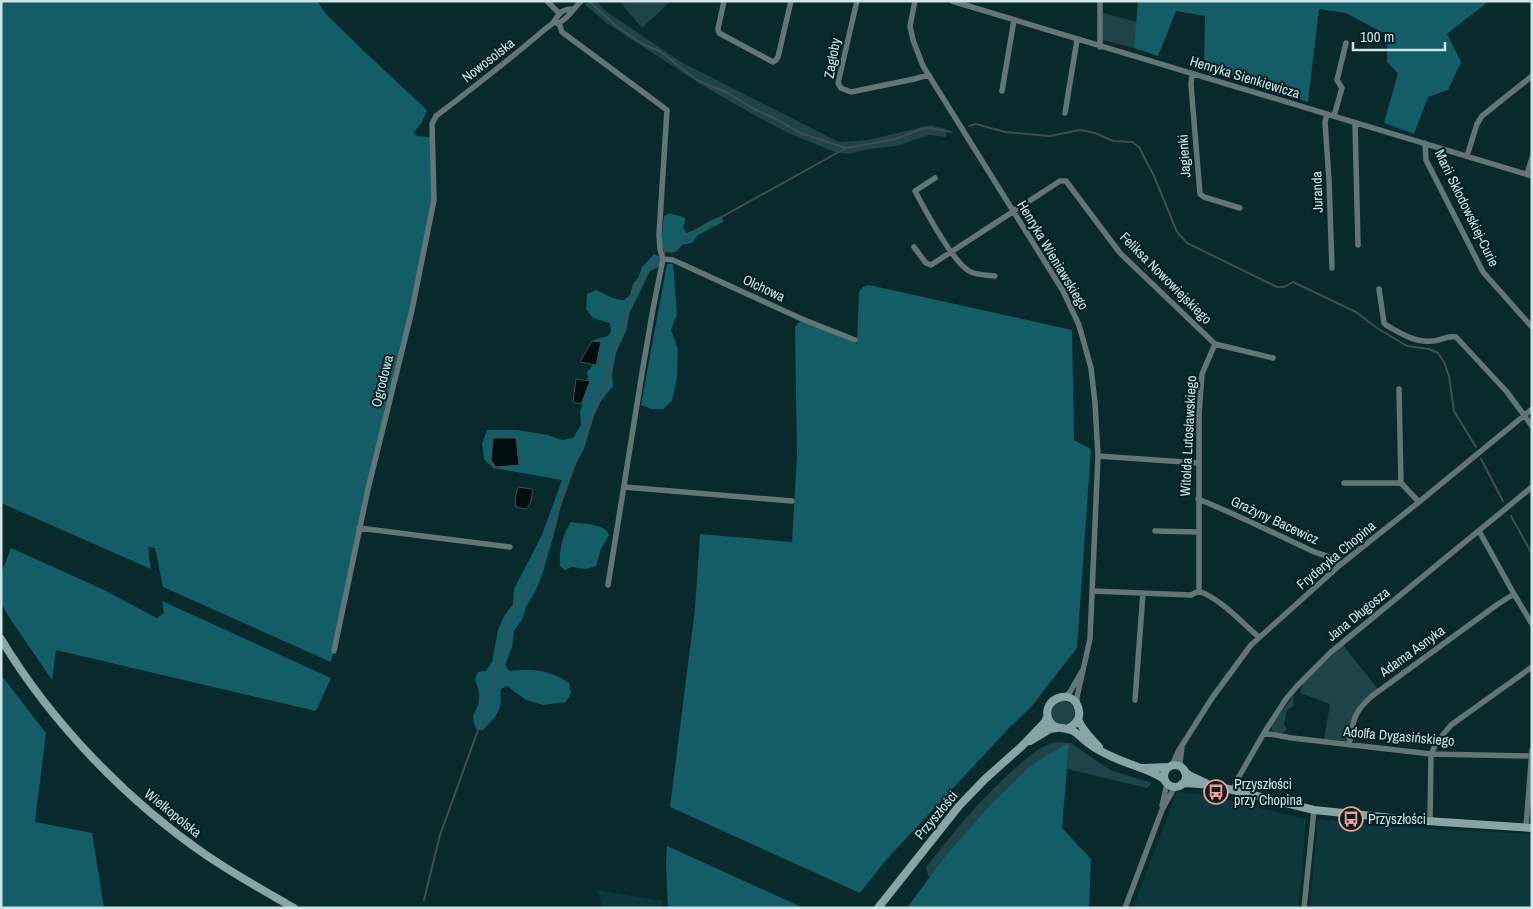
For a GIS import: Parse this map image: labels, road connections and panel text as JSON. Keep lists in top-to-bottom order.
{
  "streets": {
    "street": [
      "Zagłoby",
      "Nowosolska",
      "Henryka Sienkiewicza",
      "Jagienki",
      "Juranda",
      "Marii Skłodowskiej-Curie",
      "Henryka Wieniawskiego",
      "Feliksa Nowowiejskiego",
      "Olchowa",
      "Ogrodowa",
      "Witolda Lutosławskiego",
      "Grażyny Bacewicz",
      "Fryderyka Chopina",
      "Jana Długosza",
      "Adama Asnyka",
      "Adolfa Dygasińskiego",
      "Wielkopolska",
      "Przyszłości"
    ]
  },
  "crossings": [
    ["Zagłoby", "Henryka Wieniawskiego"],
    ["Nowosolska", "Ogrodowa"],
    ["Henryka Sienkiewicza", "Jagienki"],
    ["Henryka Sienkiewicza", "Juranda"],
    ["Henryka Sienkiewicza", "Marii Skłodowskiej-Curie"],
    ["Henryka Wieniawskiego", "Feliksa Nowowiejskiego"],
    ["Henryka Wieniawskiego", "Przyszłości"],
    ["Feliksa Nowowiejskiego", "Witolda Lutosławskiego"],
    ["Witolda Lutosławskiego", "Grażyny Bacewicz"],
    ["Grażyny Bacewicz", "Fryderyka Chopina"],
    ["Jana Długosza", "Adolfa Dygasińskiego"],
    ["Adama Asnyka", "Adolfa Dygasińskiego"]
  ],
  "places": {
    "bus stop": ["Przyszłości przy Chopina", "Przyszłości"]
  },
  "scale_bar": "100 m"
}
